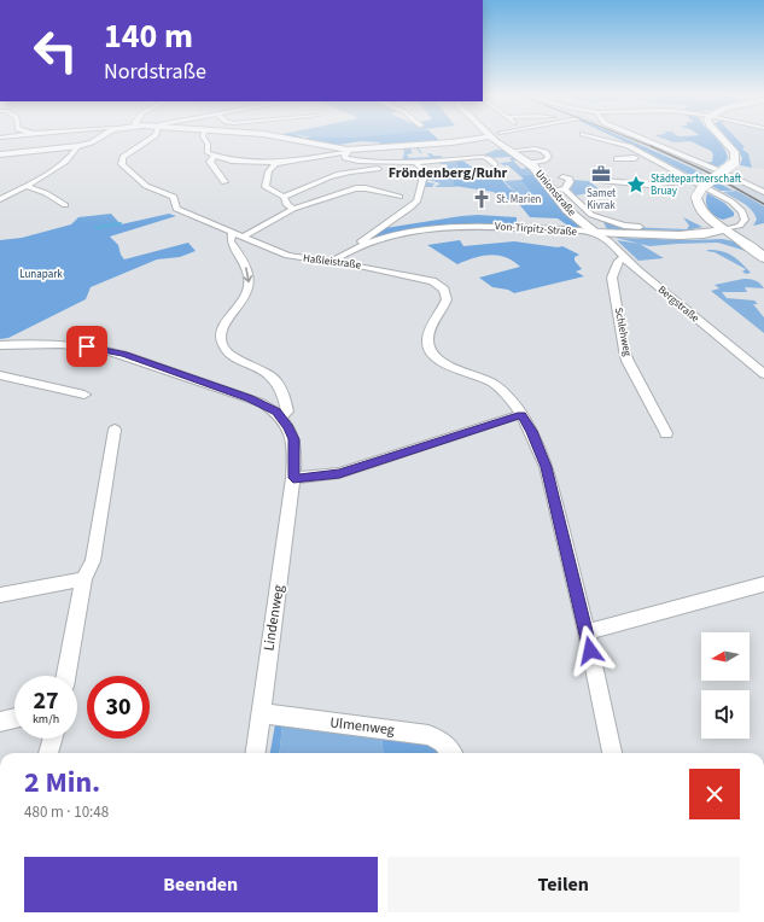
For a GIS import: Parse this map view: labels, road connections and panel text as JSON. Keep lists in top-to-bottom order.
{
  "streets": {
    "main road": ["Unionstraße", "Von-Tirpitz-Straße"],
    "street": [
      "Haßleistraße",
      "Bergstraße",
      "Schlehweg",
      "Lindenweg",
      "Ulmenweg"
    ]
  },
  "crossings": [
    ["Unionstraße", "Von-Tirpitz-Straße"],
    ["Unionstraße", "Bergstraße"],
    ["Von-Tirpitz-Straße", "Haßleistraße"],
    ["Von-Tirpitz-Straße", "Bergstraße"],
    ["Bergstraße", "Schlehweg"],
    ["Lindenweg", "Ulmenweg"]
  ],
  "districts": ["Fröndenberg/Ruhr"],
  "parks": ["Lunapark"],
  "places": {
    "office": ["Samet Kivrak"],
    "place": ["Städtepartnerschaft Bruay"],
    "church": ["St. Marien"]
  },
  "north": "left",
  "page": {
    "turn": ["140 m", "Nordstraße"],
    "speed": "27 km/h",
    "limit": "30",
    "heading": ["2 Min.", "480 m · 10:48"],
    "buttons": ["Beenden", "Teilen"]
  }
}
